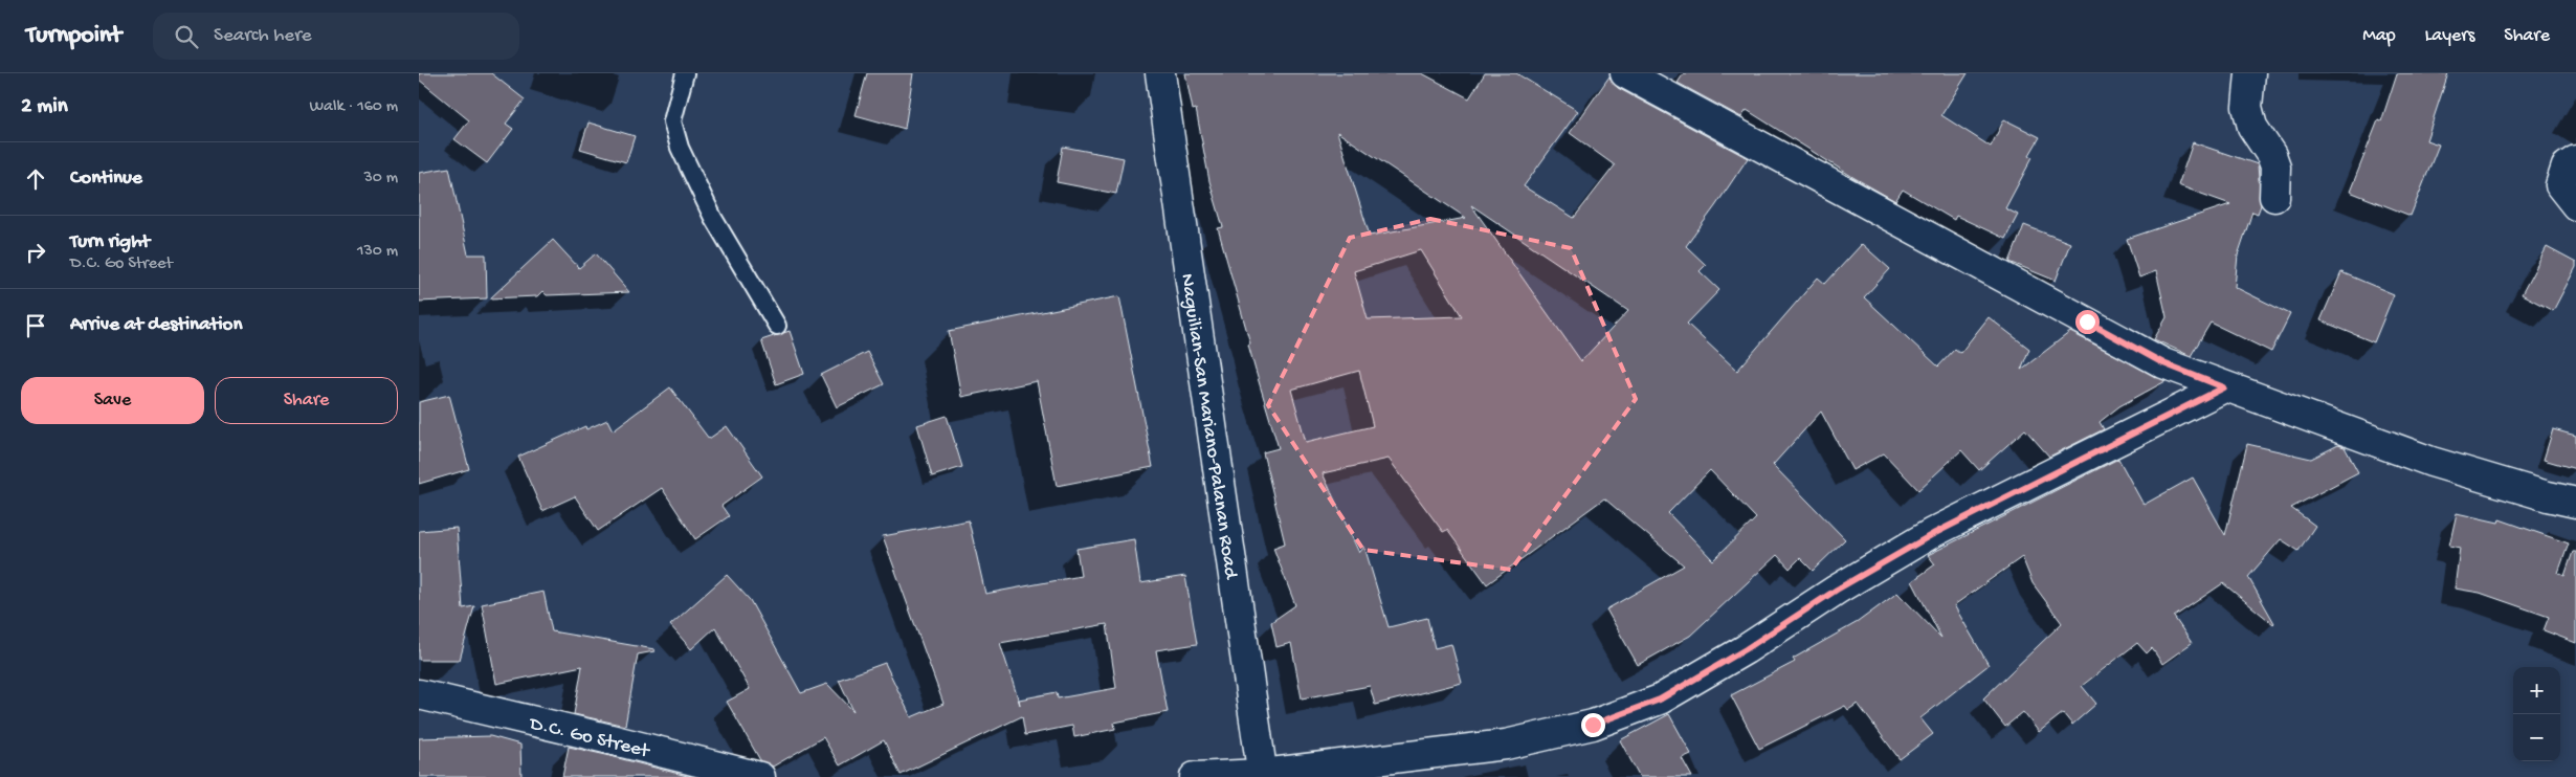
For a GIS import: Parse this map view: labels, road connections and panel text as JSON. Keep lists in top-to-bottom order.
{
  "streets": {
    "street": ["Naguilian-San Mariano-Palanan Road", "D.C. Go Street"]
  },
  "page": {
    "header": "Turnpoint",
    "search": "Search here",
    "nav": ["Map", "Layers", "Share"],
    "heading": ["2 min", "Walk · 160 m"],
    "list": [
      ["Continue", "30 m"],
      ["Turn right", "D.C. Go Street", "130 m"],
      "Arrive at destination"
    ],
    "buttons": ["Save", "Share"],
    "map_buttons": ["+", "−"]
  }
}
